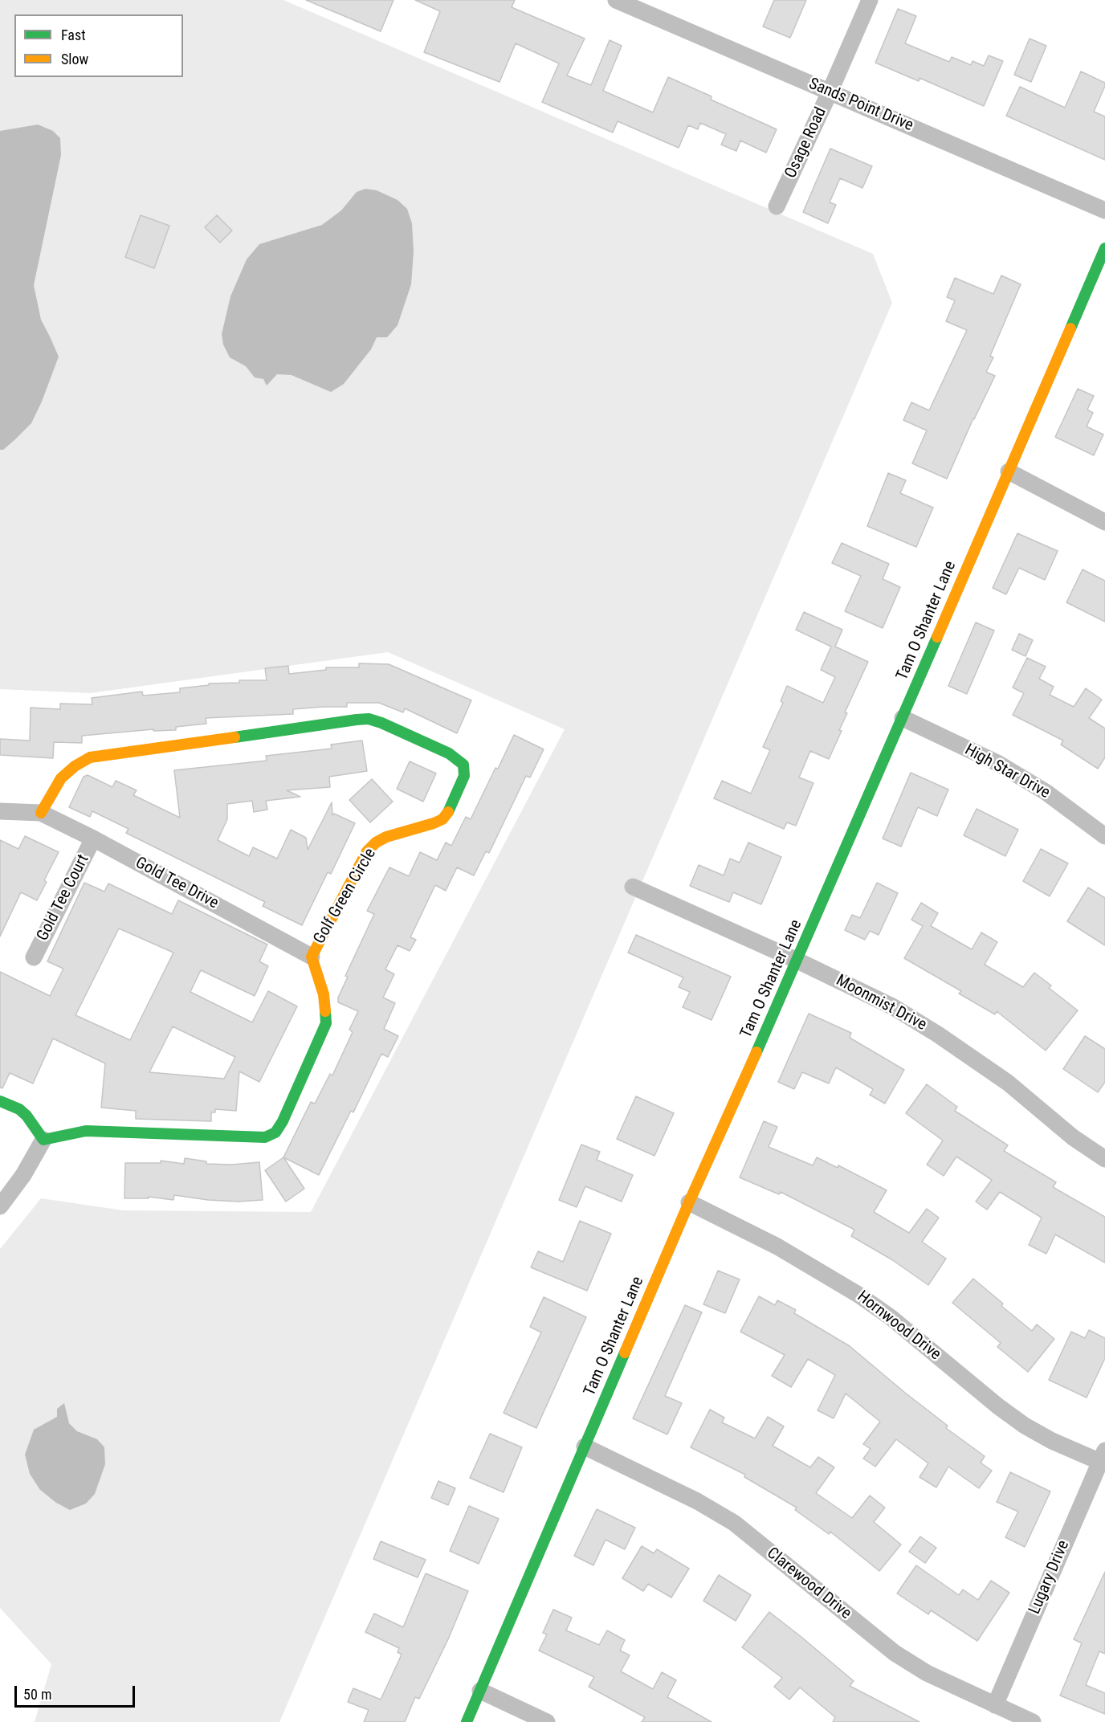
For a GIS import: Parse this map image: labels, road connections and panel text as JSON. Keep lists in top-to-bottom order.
{
  "streets": {
    "street": [
      "Sands Point Drive",
      "Osage Road",
      "Tam O Shanter Lane",
      "High Star Drive",
      "Gold Tee Drive",
      "Golf Green Circle",
      "Gold Tee Court",
      "Moonmist Drive",
      "Hornwood Drive",
      "Lugary Drive",
      "Clarewood Drive"
    ]
  },
  "crossings": [
    ["Sands Point Drive", "Osage Road"],
    ["Tam O Shanter Lane", "High Star Drive"],
    ["Tam O Shanter Lane", "Moonmist Drive"],
    ["Tam O Shanter Lane", "Hornwood Drive"],
    ["Tam O Shanter Lane", "Clarewood Drive"],
    ["Gold Tee Drive", "Golf Green Circle"],
    ["Gold Tee Drive", "Gold Tee Court"],
    ["Hornwood Drive", "Lugary Drive"],
    ["Lugary Drive", "Clarewood Drive"]
  ],
  "legend": ["Fast", "Slow"],
  "scale_bar": "50 m"
}
